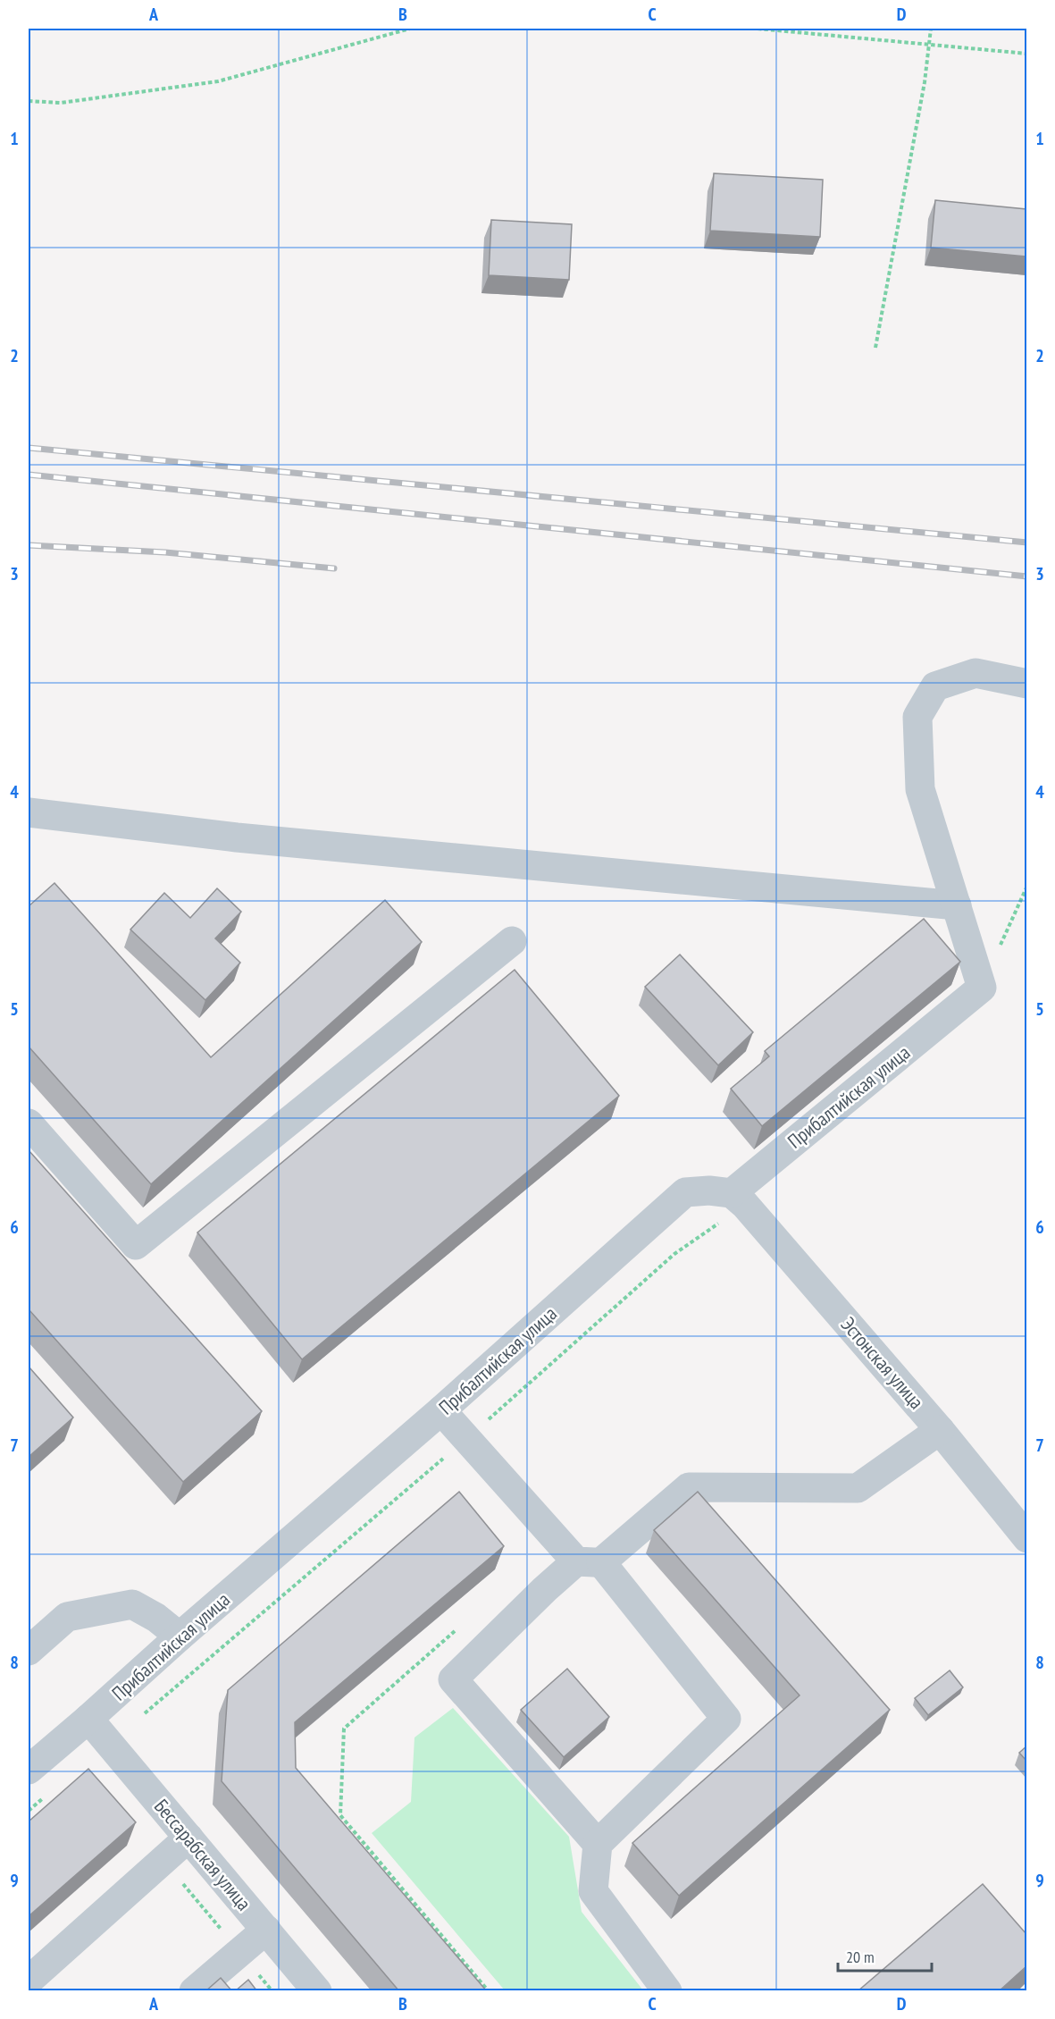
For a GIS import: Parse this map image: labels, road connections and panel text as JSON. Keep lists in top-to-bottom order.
{
  "streets": {
    "street": ["Прибалтийская улица", "Эстонская улица", "Бессарабская улица"]
  },
  "crossings": [
    ["Прибалтийская улица", "Эстонская улица"],
    ["Прибалтийская улица", "Бессарабская улица"]
  ],
  "scale_bar": "20 m",
  "grid": {
    "columns": [
      "A",
      "B",
      "C",
      "D"
    ],
    "rows": [
      "1",
      "2",
      "3",
      "4",
      "5",
      "6",
      "7",
      "8",
      "9"
    ]
  }
}
